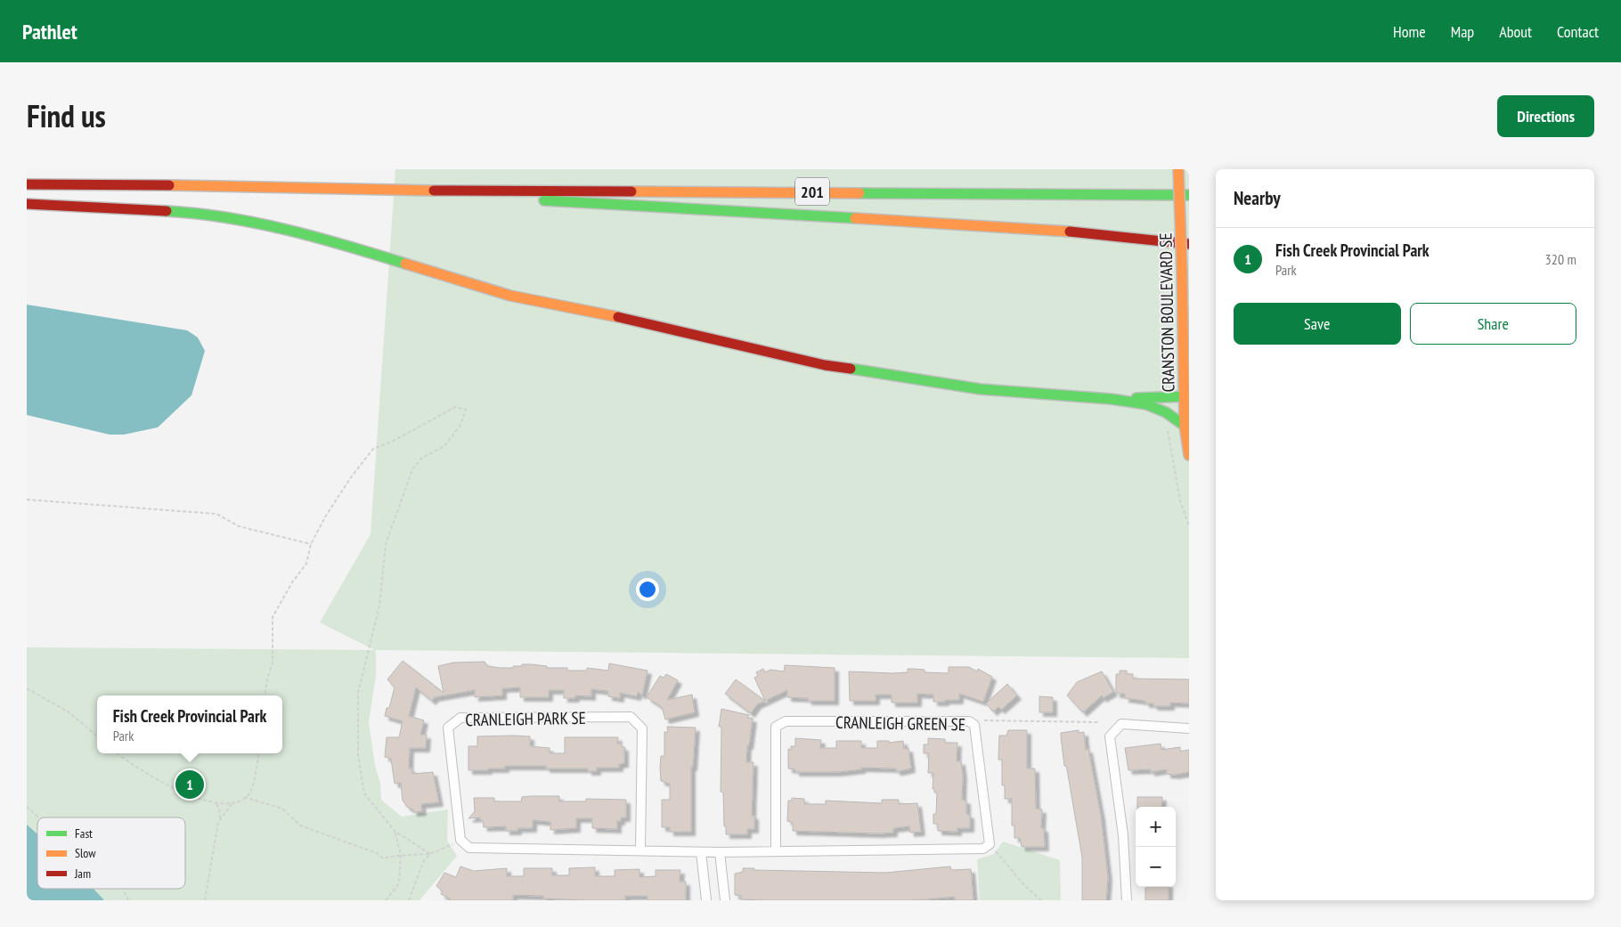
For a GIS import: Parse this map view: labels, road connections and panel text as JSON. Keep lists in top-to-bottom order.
{
  "streets": {
    "main road": ["201", "CRANSTON BOULEVARD SE"],
    "street": ["CRANLEIGH PARK SE", "CRANLEIGH GREEN SE"]
  },
  "legend": ["Fast", "Slow", "Jam"],
  "page": {
    "header": "Pathlet",
    "nav": [
      "Home",
      "Map",
      "About",
      "Contact"
    ],
    "title": "Find us",
    "buttons": [
      "Directions",
      ["Save", "Share"]
    ],
    "heading": "Nearby",
    "list": [
      {
        "mark": "1",
        "name": "Fish Creek Provincial Park",
        "note": "Park",
        "value": "320 m"
      }
    ],
    "popup": ["Fish Creek Provincial Park", "Park"],
    "pins": "1",
    "map_buttons": ["+", "−"]
  }
}
